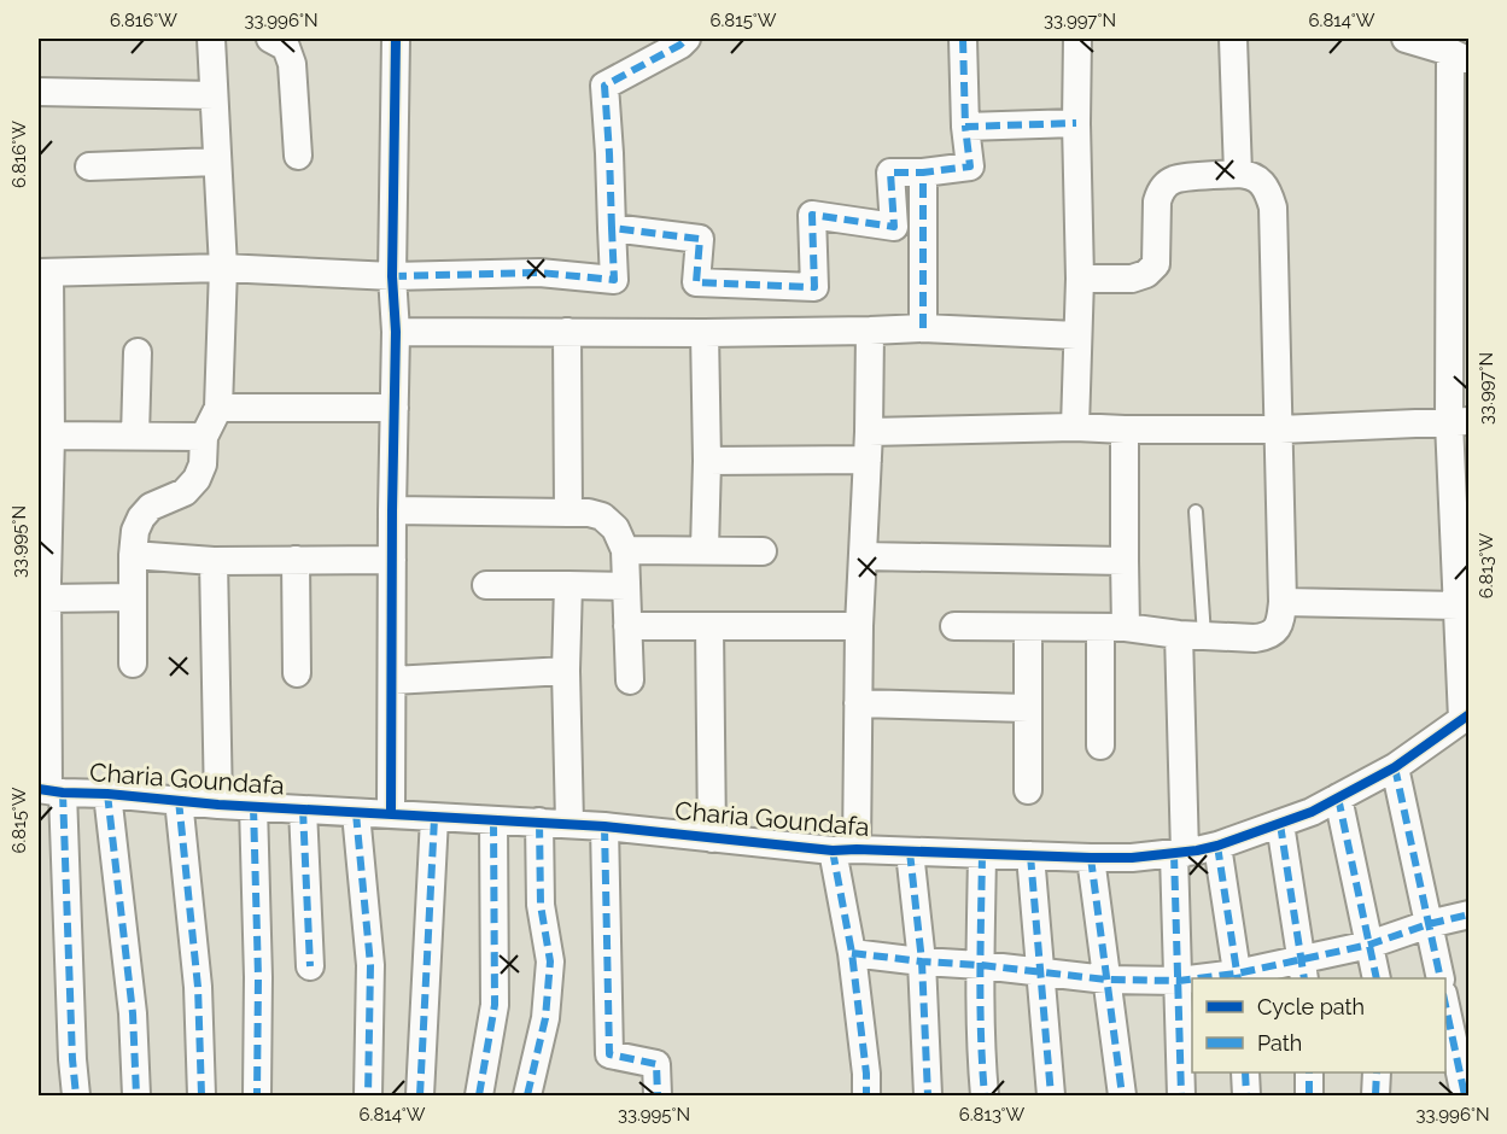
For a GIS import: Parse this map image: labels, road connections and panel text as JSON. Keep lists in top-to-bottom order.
{
  "streets": {
    "street": ["Charia Goundafa"]
  },
  "legend": ["Cycle path", "Path"],
  "coordinates": [
    "6.816°W",
    "33.996°N",
    "6.815°W",
    "33.997°N",
    "6.814°W",
    "33.995°N",
    "6.813°W"
  ]
}
